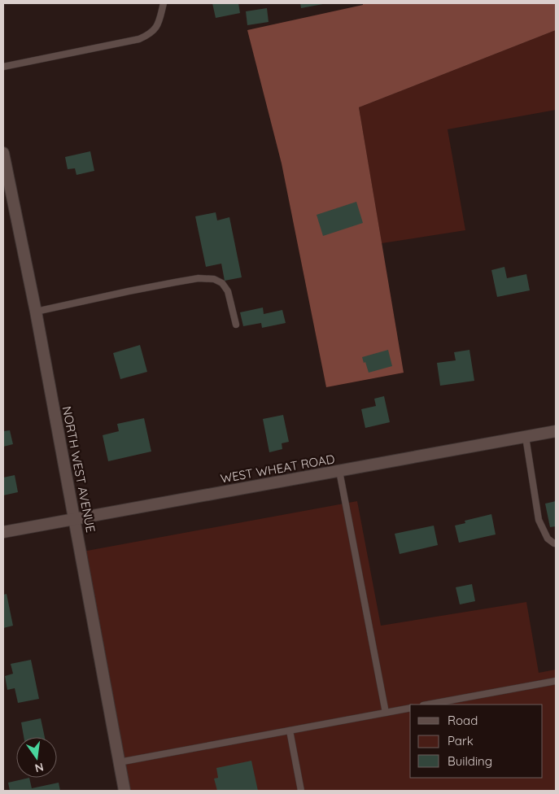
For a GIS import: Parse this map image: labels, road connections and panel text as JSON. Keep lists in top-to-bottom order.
{
  "streets": {
    "street": ["WEST WHEAT ROAD", "NORTH WEST AVENUE"]
  },
  "crossings": [
    ["WEST WHEAT ROAD", "NORTH WEST AVENUE"]
  ],
  "legend": ["Road", "Park", "Building"],
  "north": "bottom"
}
